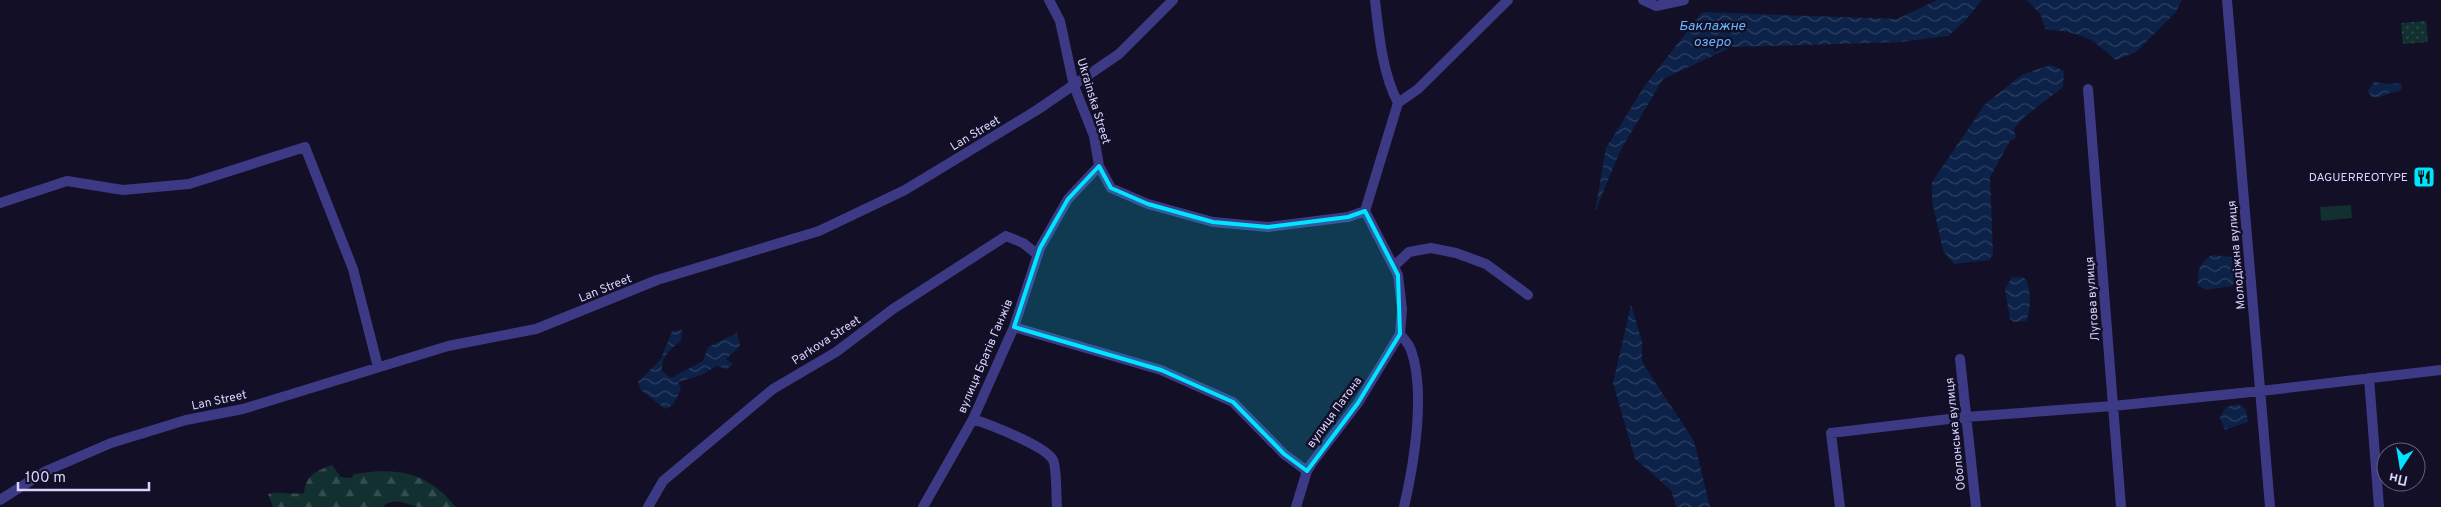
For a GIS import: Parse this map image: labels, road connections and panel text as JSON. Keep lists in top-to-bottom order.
{
  "streets": {
    "street": [
      "Ukrainska Street",
      "Lan Street",
      "Молодіжна вулиця",
      "Лугова вулиця",
      "Parkova Street",
      "вулиця Братів Ганжів",
      "вулиця Патона",
      "Оболонська вулиця"
    ]
  },
  "crossings": [
    ["Ukrainska Street", "Lan Street"],
    ["Ukrainska Street", "вулиця Братів Ганжів"],
    ["Parkova Street", "вулиця Братів Ганжів"]
  ],
  "water": ["Баклажне озеро"],
  "places": {
    "restaurant": ["DAGUERREOTYPE"]
  },
  "scale_bar": "100 m",
  "north": "bottom"
}
